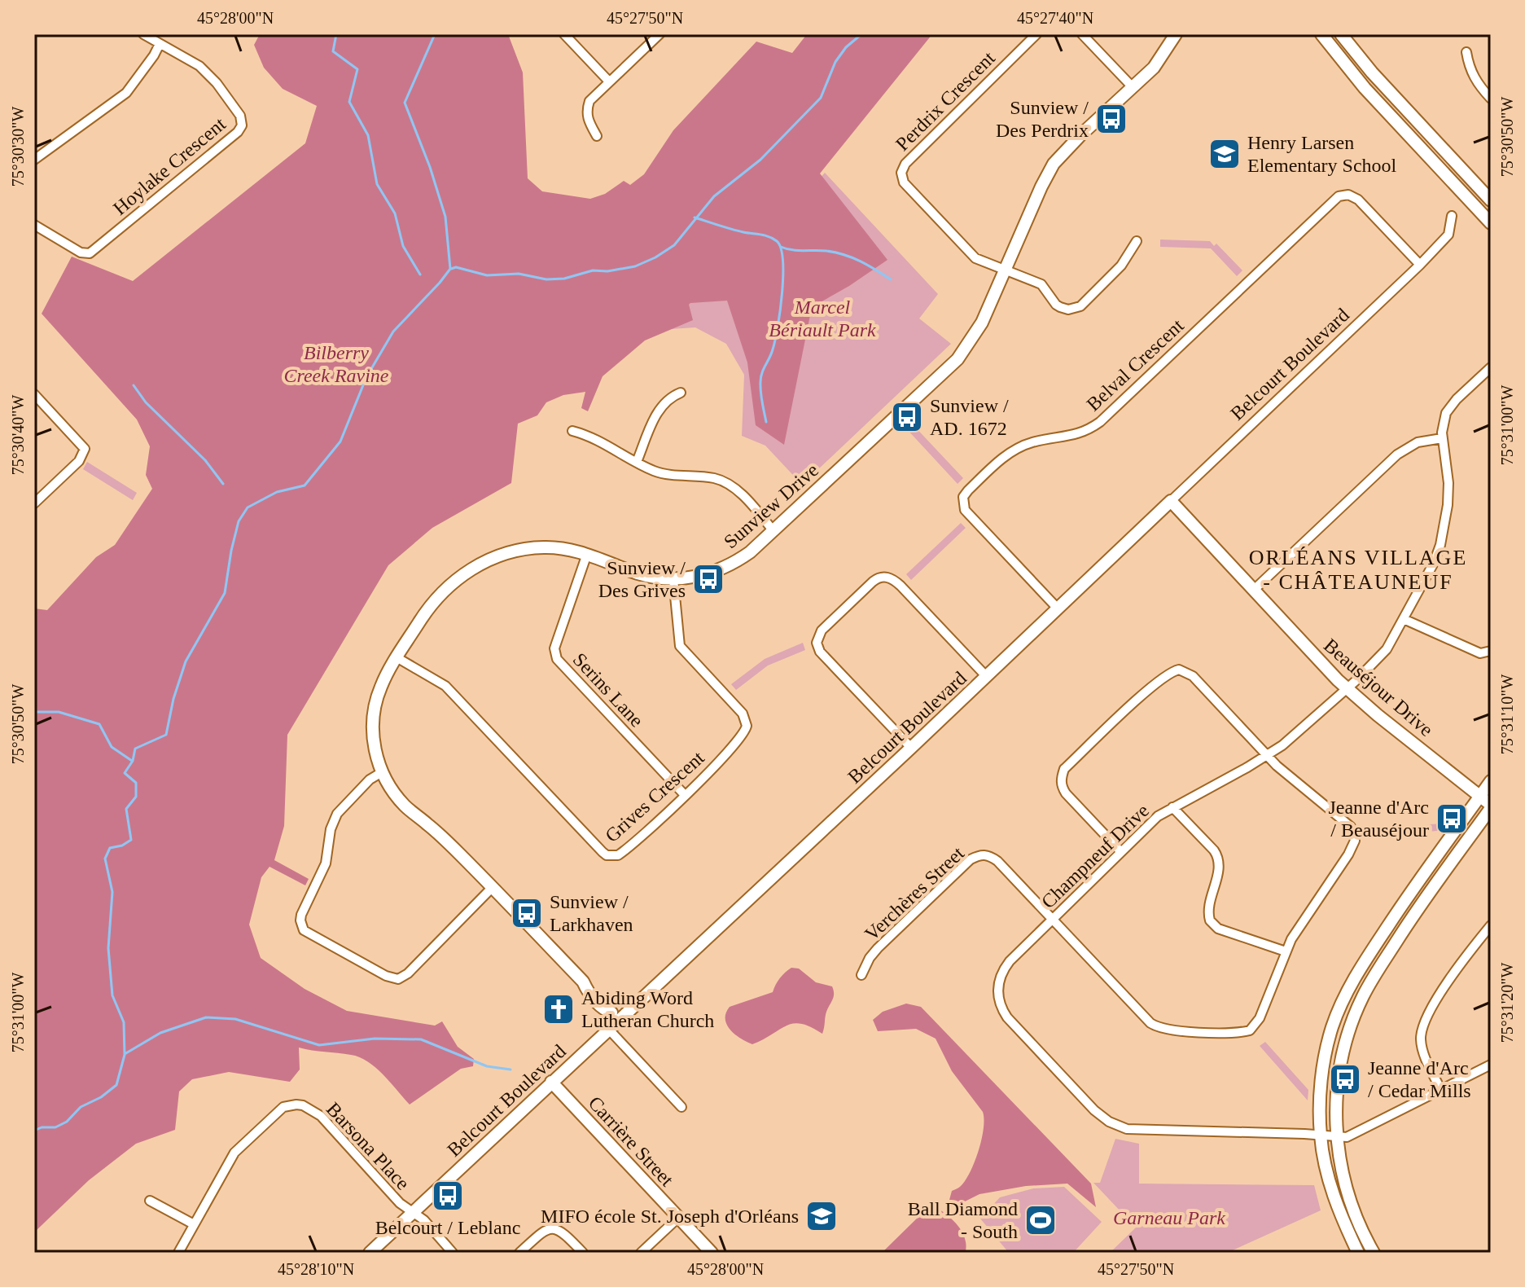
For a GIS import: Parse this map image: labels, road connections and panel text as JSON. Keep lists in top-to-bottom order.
{
  "streets": {
    "street": [
      "Perdrix Crescent",
      "Hoylake Crescent",
      "Belcourt Boulevard",
      "Belval Crescent",
      "Sunview Drive",
      "Beauséjour Drive",
      "Serins Lane",
      "Grives Crescent",
      "Champneuf Drive",
      "Verchères Street",
      "Carrière Street",
      "Barsona Place"
    ]
  },
  "crossings": [
    ["Perdrix Crescent", "Sunview Drive"],
    ["Belcourt Boulevard", "Belval Crescent"],
    ["Belcourt Boulevard", "Sunview Drive"],
    ["Belcourt Boulevard", "Beauséjour Drive"],
    ["Belcourt Boulevard", "Carrière Street"],
    ["Belcourt Boulevard", "Barsona Place"],
    ["Sunview Drive", "Serins Lane"],
    ["Sunview Drive", "Grives Crescent"],
    ["Beauséjour Drive", "Champneuf Drive"],
    ["Serins Lane", "Grives Crescent"],
    ["Champneuf Drive", "Verchères Street"]
  ],
  "districts": ["ORLÉANS VILLAGE - CHÂTEAUNEUF"],
  "parks": ["Marcel Bériault Park", "Bilberry Creek Ravine", "Garneau Park"],
  "places": {
    "bus stop": [
      "Sunview / Des Perdrix",
      "Sunview / AD. 1672",
      "Sunview / Des Grives",
      "Jeanne d'Arc / Beauséjour",
      "Sunview / Larkhaven",
      "Jeanne d'Arc / Cedar Mills",
      "Belcourt / Leblanc"
    ],
    "school or university": ["Henry Larsen Elementary School", "MIFO école St. Joseph d'Orléans"],
    "church": ["Abiding Word Lutheran Church"],
    "sports": ["Ball Diamond - South"]
  },
  "coordinates": [
    "45°28'00\"N",
    "45°27'50\"N",
    "45°27'40\"N",
    "75°30'50\"W",
    "75°30'30\"W",
    "75°31'00\"W",
    "75°30'40\"W",
    "75°31'10\"W",
    "75°31'20\"W",
    "45°28'10\"N"
  ]
}
